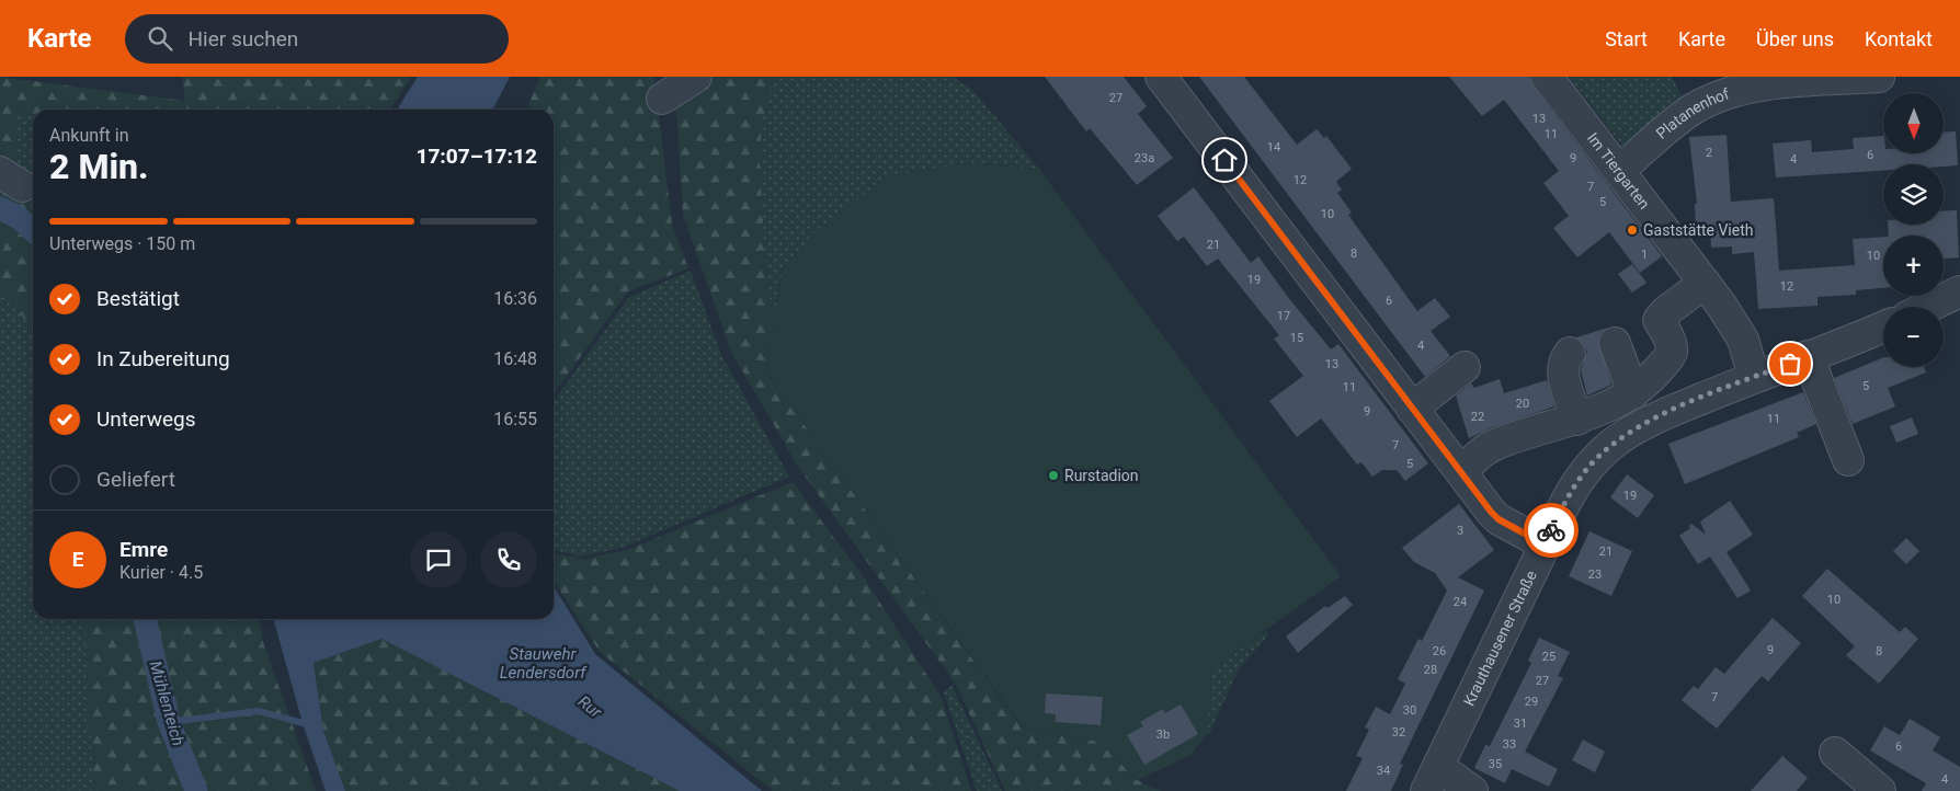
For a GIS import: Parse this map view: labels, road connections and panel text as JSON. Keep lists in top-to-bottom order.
{
  "streets": {
    "street": ["Platanenhof", "Im Tiergarten", "Krauthausener Straße"]
  },
  "crossings": [
    ["Platanenhof", "Im Tiergarten"],
    ["Im Tiergarten", "Krauthausener Straße"]
  ],
  "water": ["Stauwehr Lendersdorf", "Mühlenteich", "Rur"],
  "places": ["Gaststätte Vieth", "Rurstadion"],
  "house_numbers": [
    "27",
    "13",
    "11",
    "14",
    "2",
    "6",
    "23a",
    "9",
    "4",
    "12",
    "7",
    "5",
    "10",
    "21",
    "8",
    "1",
    "10",
    "19",
    "12",
    "6",
    "17",
    "15",
    "4",
    "13",
    "5",
    "11",
    "20",
    "9",
    "22",
    "11",
    "7",
    "5",
    "19",
    "3",
    "21",
    "23",
    "10",
    "24",
    "9",
    "26",
    "8",
    "25",
    "28",
    "27",
    "7",
    "29",
    "30",
    "31",
    "32",
    "3b",
    "33",
    "6",
    "35",
    "34",
    "4"
  ],
  "north": "bottom",
  "page": {
    "header": "Karte",
    "search": "Hier suchen",
    "nav": [
      "Start",
      "Karte",
      "Über uns",
      "Kontakt"
    ],
    "map_buttons": ["+", "−"],
    "heading": ["2 Min.", "Ankunft in", "17:07–17:12"],
    "panel": ["Emre", "Kurier · 4.5"],
    "bar": "Unterwegs · 150 m",
    "list": [
      ["Bestätigt", "16:36"],
      ["In Zubereitung", "16:48"],
      ["Unterwegs", "16:55"],
      "Geliefert"
    ],
    "round": "E"
  }
}
